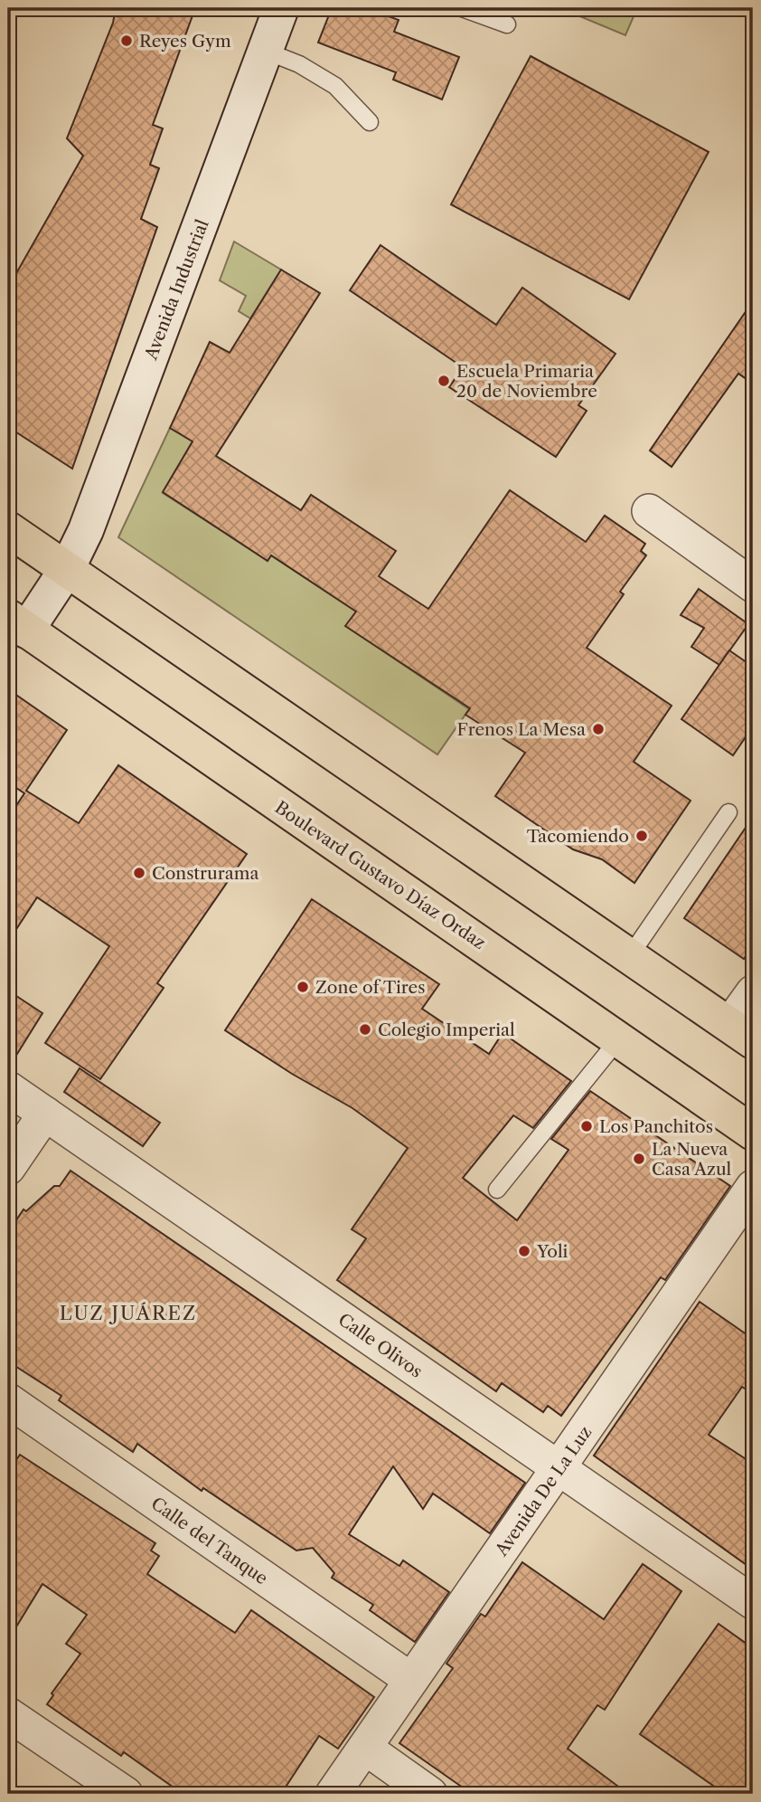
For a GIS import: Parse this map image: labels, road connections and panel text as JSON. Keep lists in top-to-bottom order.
{
  "streets": {
    "main road": ["Boulevard Gustavo Díaz Ordaz"],
    "street": [
      "Avenida Industrial",
      "Calle Olivos",
      "Avenida De La Luz",
      "Calle del Tanque"
    ]
  },
  "crossings": [
    ["Avenida Industrial", "Boulevard Gustavo Díaz Ordaz"],
    ["Calle Olivos", "Avenida De La Luz"],
    ["Avenida De La Luz", "Calle del Tanque"]
  ],
  "districts": ["LUZ JUÁREZ"],
  "places": [
    "Reyes Gym",
    "Escuela Primaria 20 de Noviembre",
    "Frenos La Mesa",
    "Tacomiendo",
    "Construrama",
    "Zone of Tires",
    "Colegio Imperial",
    "Los Panchitos",
    "La Nueva Casa Azul",
    "Yoli"
  ]
}
